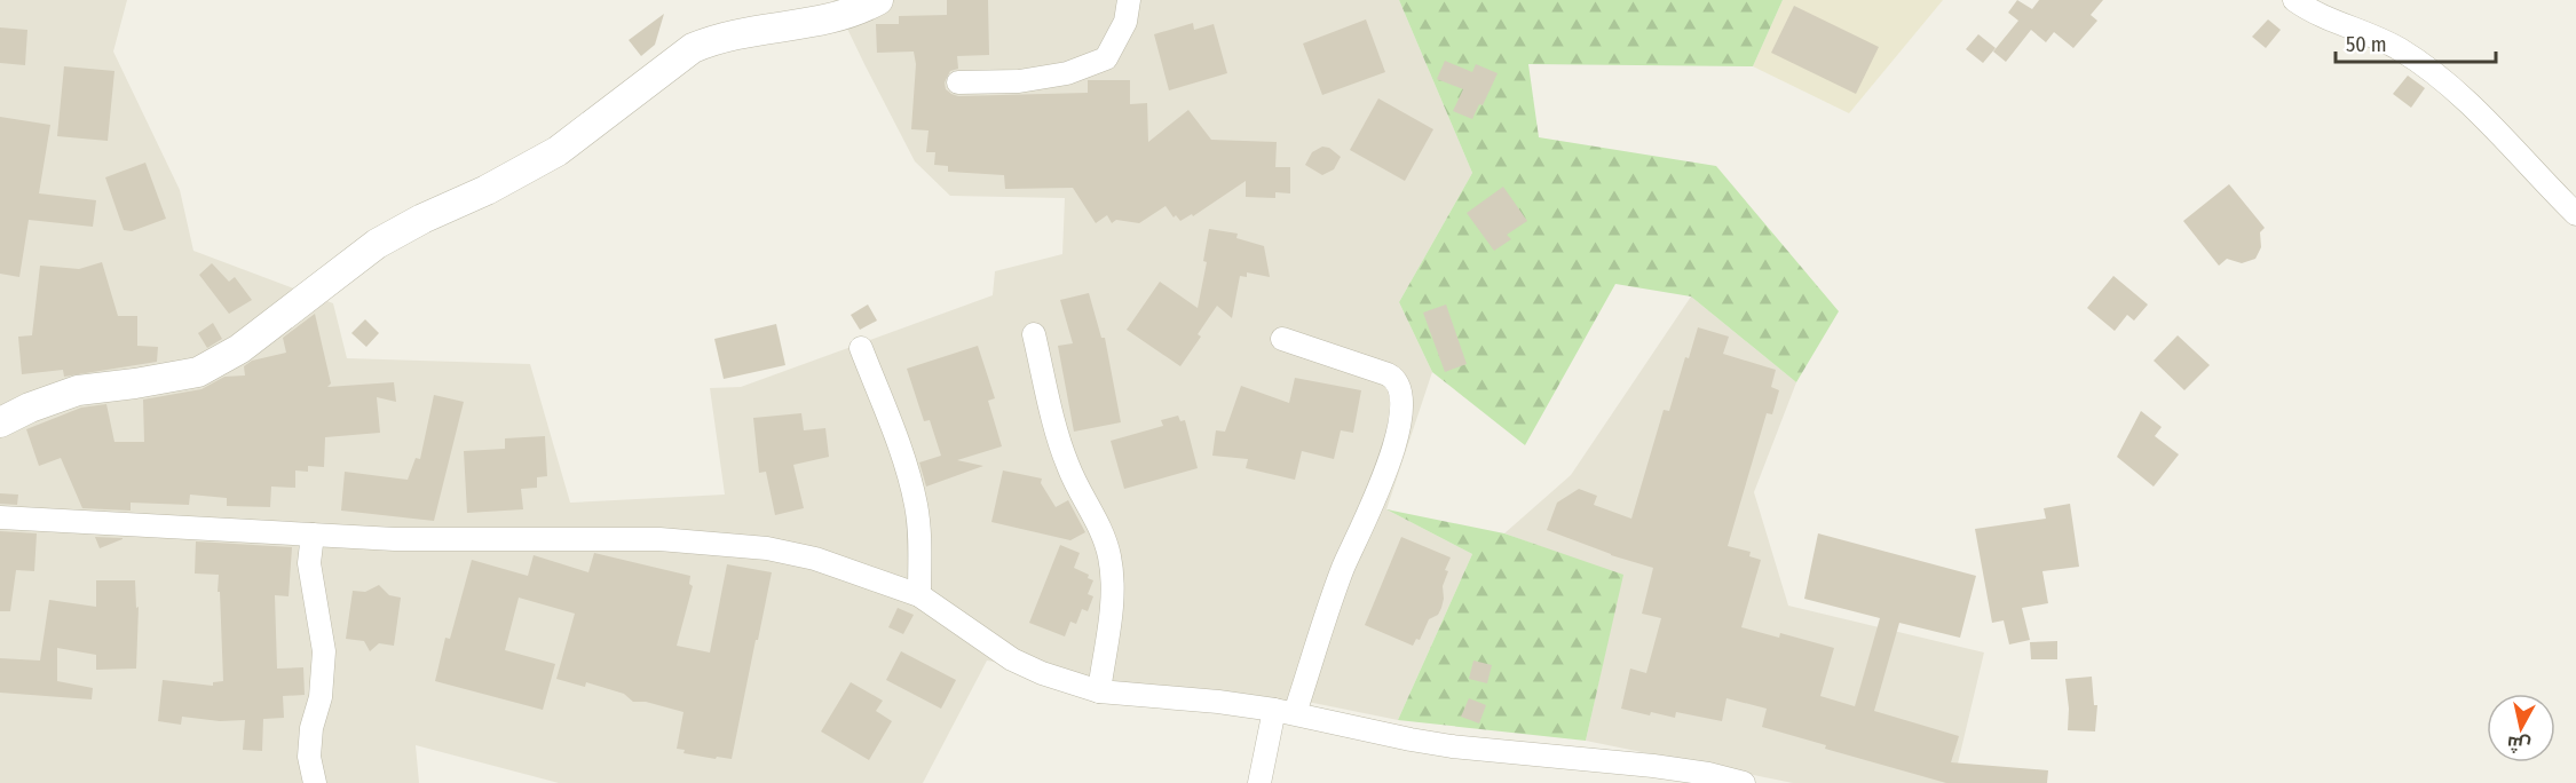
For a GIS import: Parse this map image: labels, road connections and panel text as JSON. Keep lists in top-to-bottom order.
{
  "scale_bar": "50 m",
  "north": "bottom"
}
